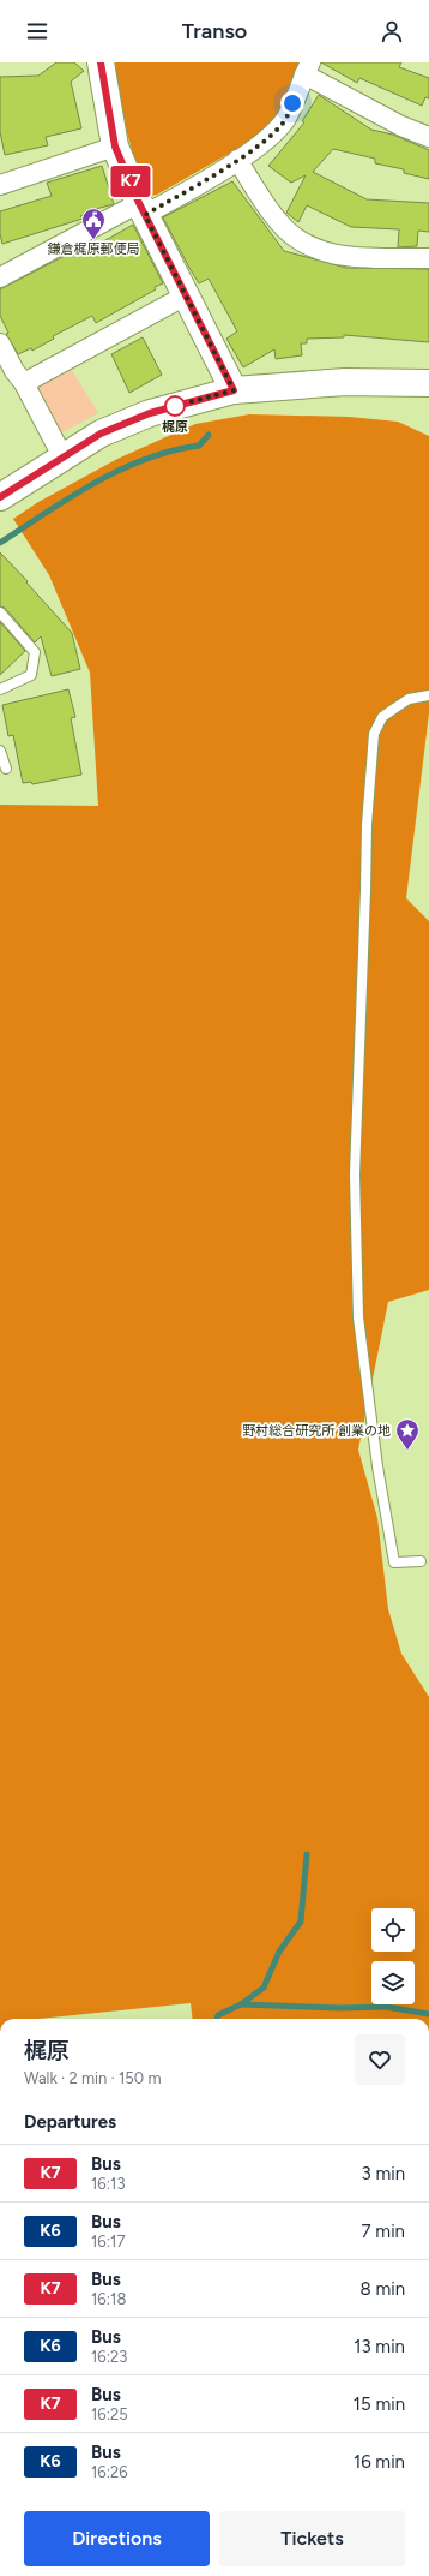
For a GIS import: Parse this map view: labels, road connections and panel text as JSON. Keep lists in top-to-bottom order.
{
  "places": {
    "public building": ["鎌倉梶原郵便局"],
    "other": ["梶原"],
    "place": ["野村総合研究所 創業の地"]
  },
  "lines": ["bus line K7"],
  "page": {
    "header": "Transo",
    "on_map": "K7",
    "heading": [
      ["梶原", "Walk · 2 min · 150 m"],
      "Departures"
    ],
    "list": [
      {
        "mark": "K7",
        "name": "Bus",
        "note": "16:13",
        "value": "3 min"
      },
      {
        "mark": "K6",
        "name": "Bus",
        "note": "16:17",
        "value": "7 min"
      },
      {
        "mark": "K7",
        "name": "Bus",
        "note": "16:18",
        "value": "8 min"
      },
      {
        "mark": "K6",
        "name": "Bus",
        "note": "16:23",
        "value": "13 min"
      },
      {
        "mark": "K7",
        "name": "Bus",
        "note": "16:25",
        "value": "15 min"
      },
      {
        "mark": "K6",
        "name": "Bus",
        "note": "16:26",
        "value": "16 min"
      }
    ],
    "buttons": ["Directions", "Tickets"]
  }
}
